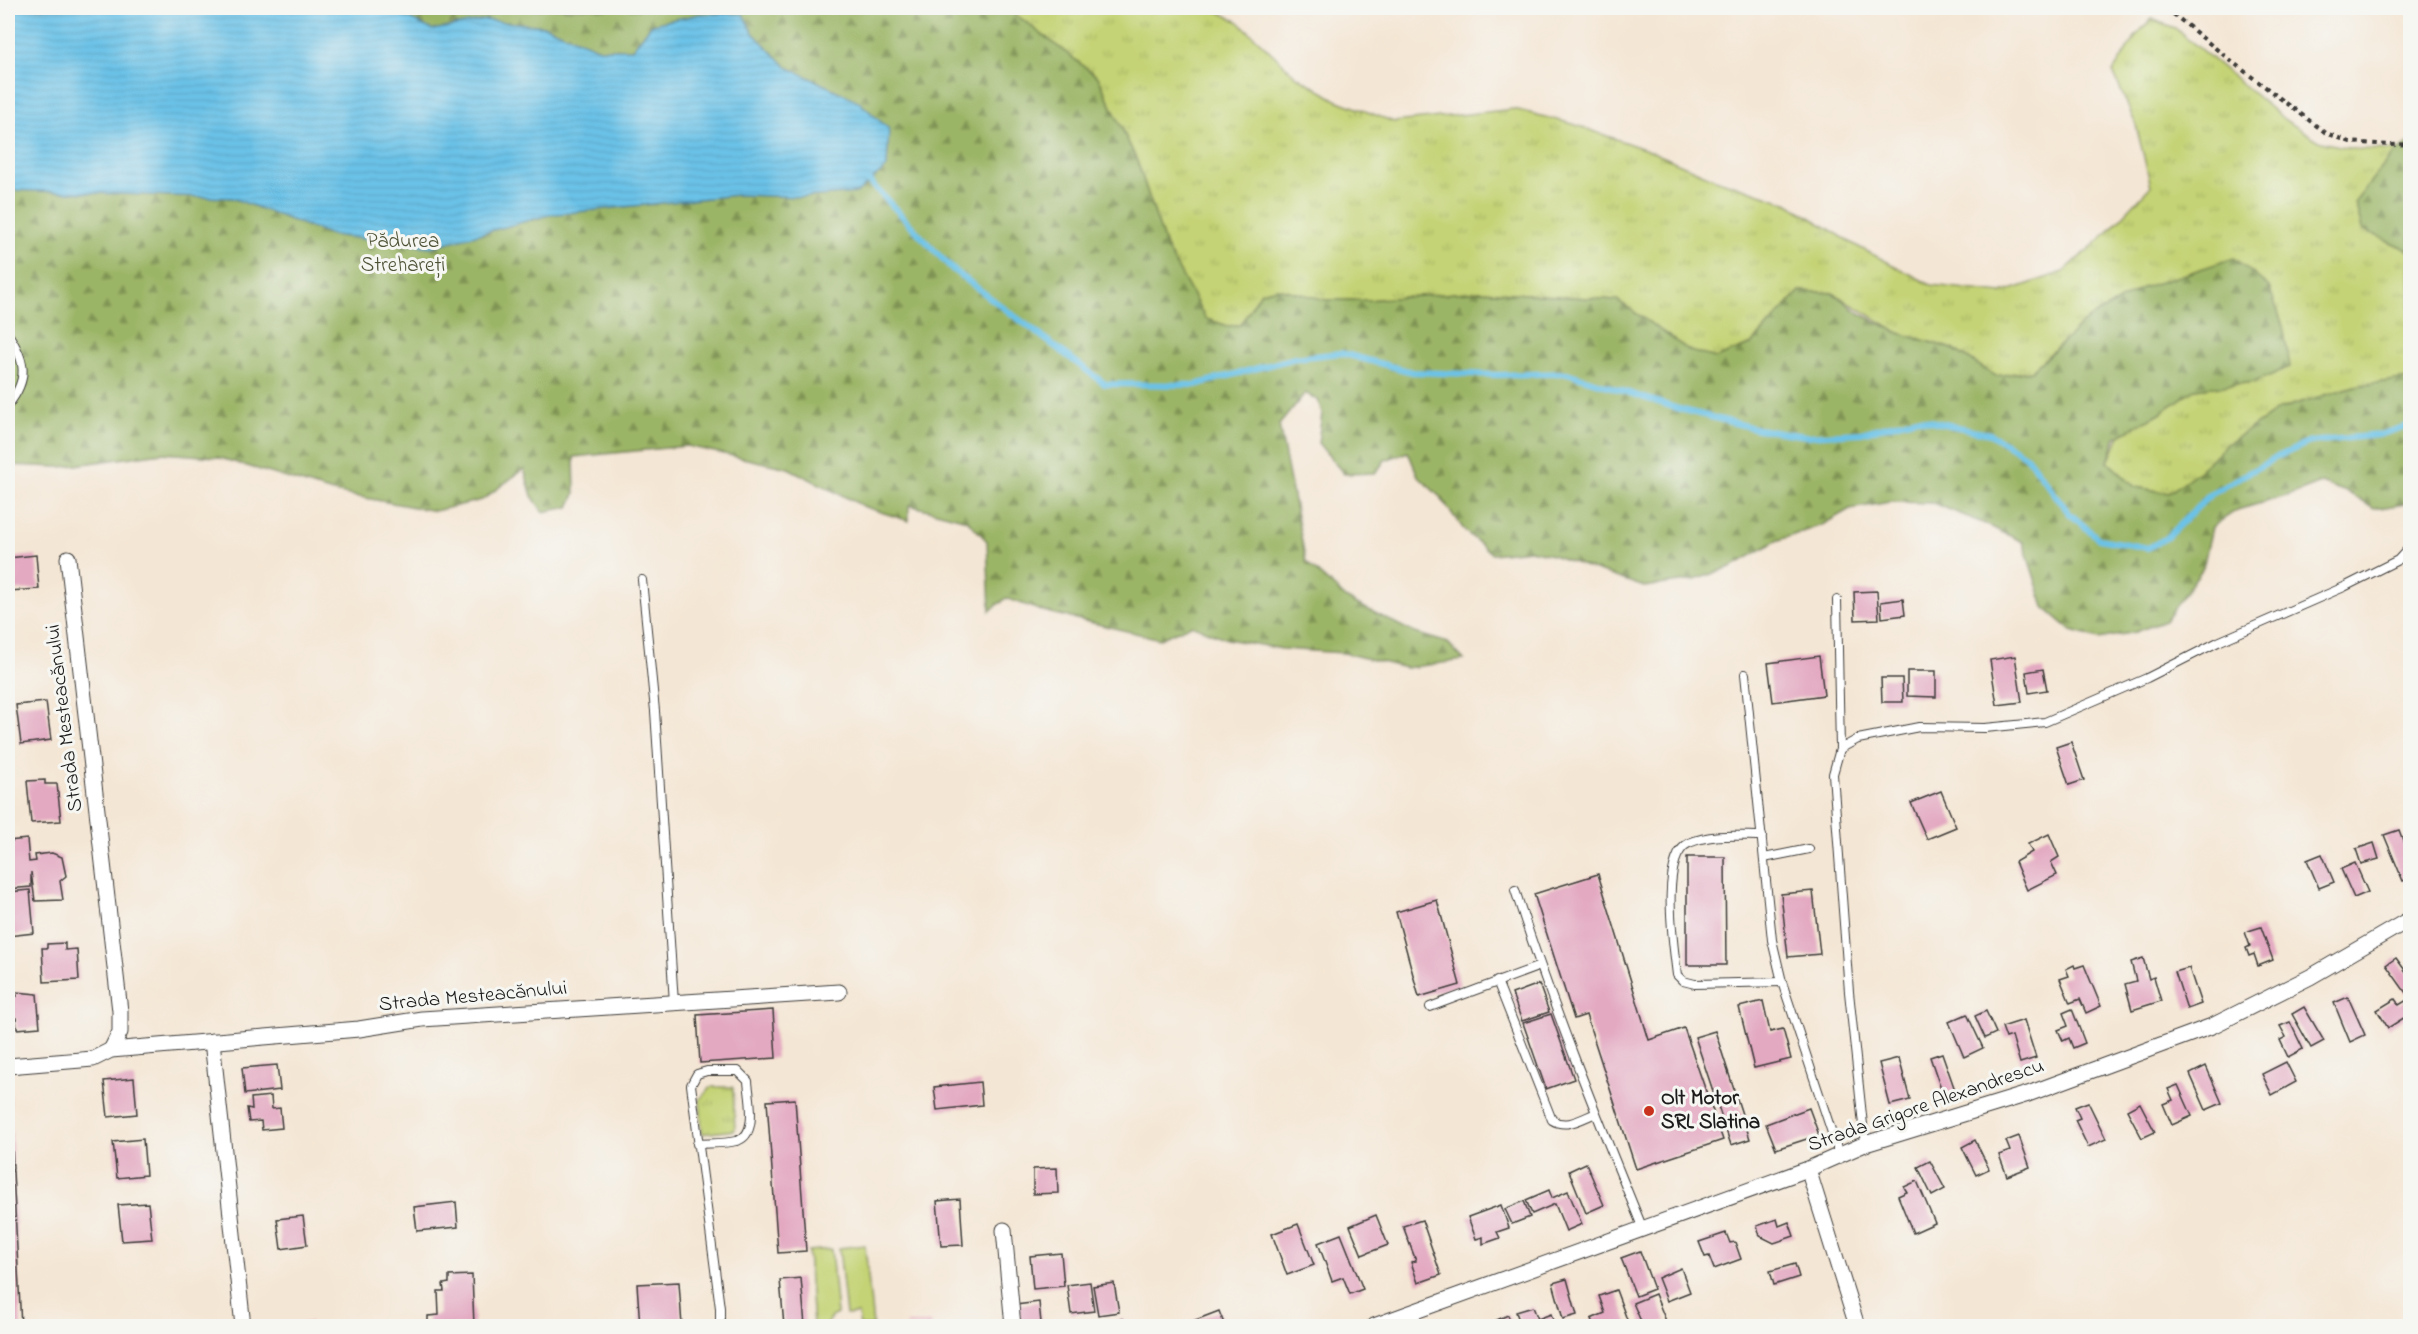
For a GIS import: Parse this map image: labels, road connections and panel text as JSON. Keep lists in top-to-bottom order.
{
  "streets": {
    "street": ["Strada Mesteacănului", "Strada Grigore Alexandrescu"]
  },
  "parks": ["Pădurea Strehareți"],
  "places": ["Olt Motor SRL Slatina"]
}
